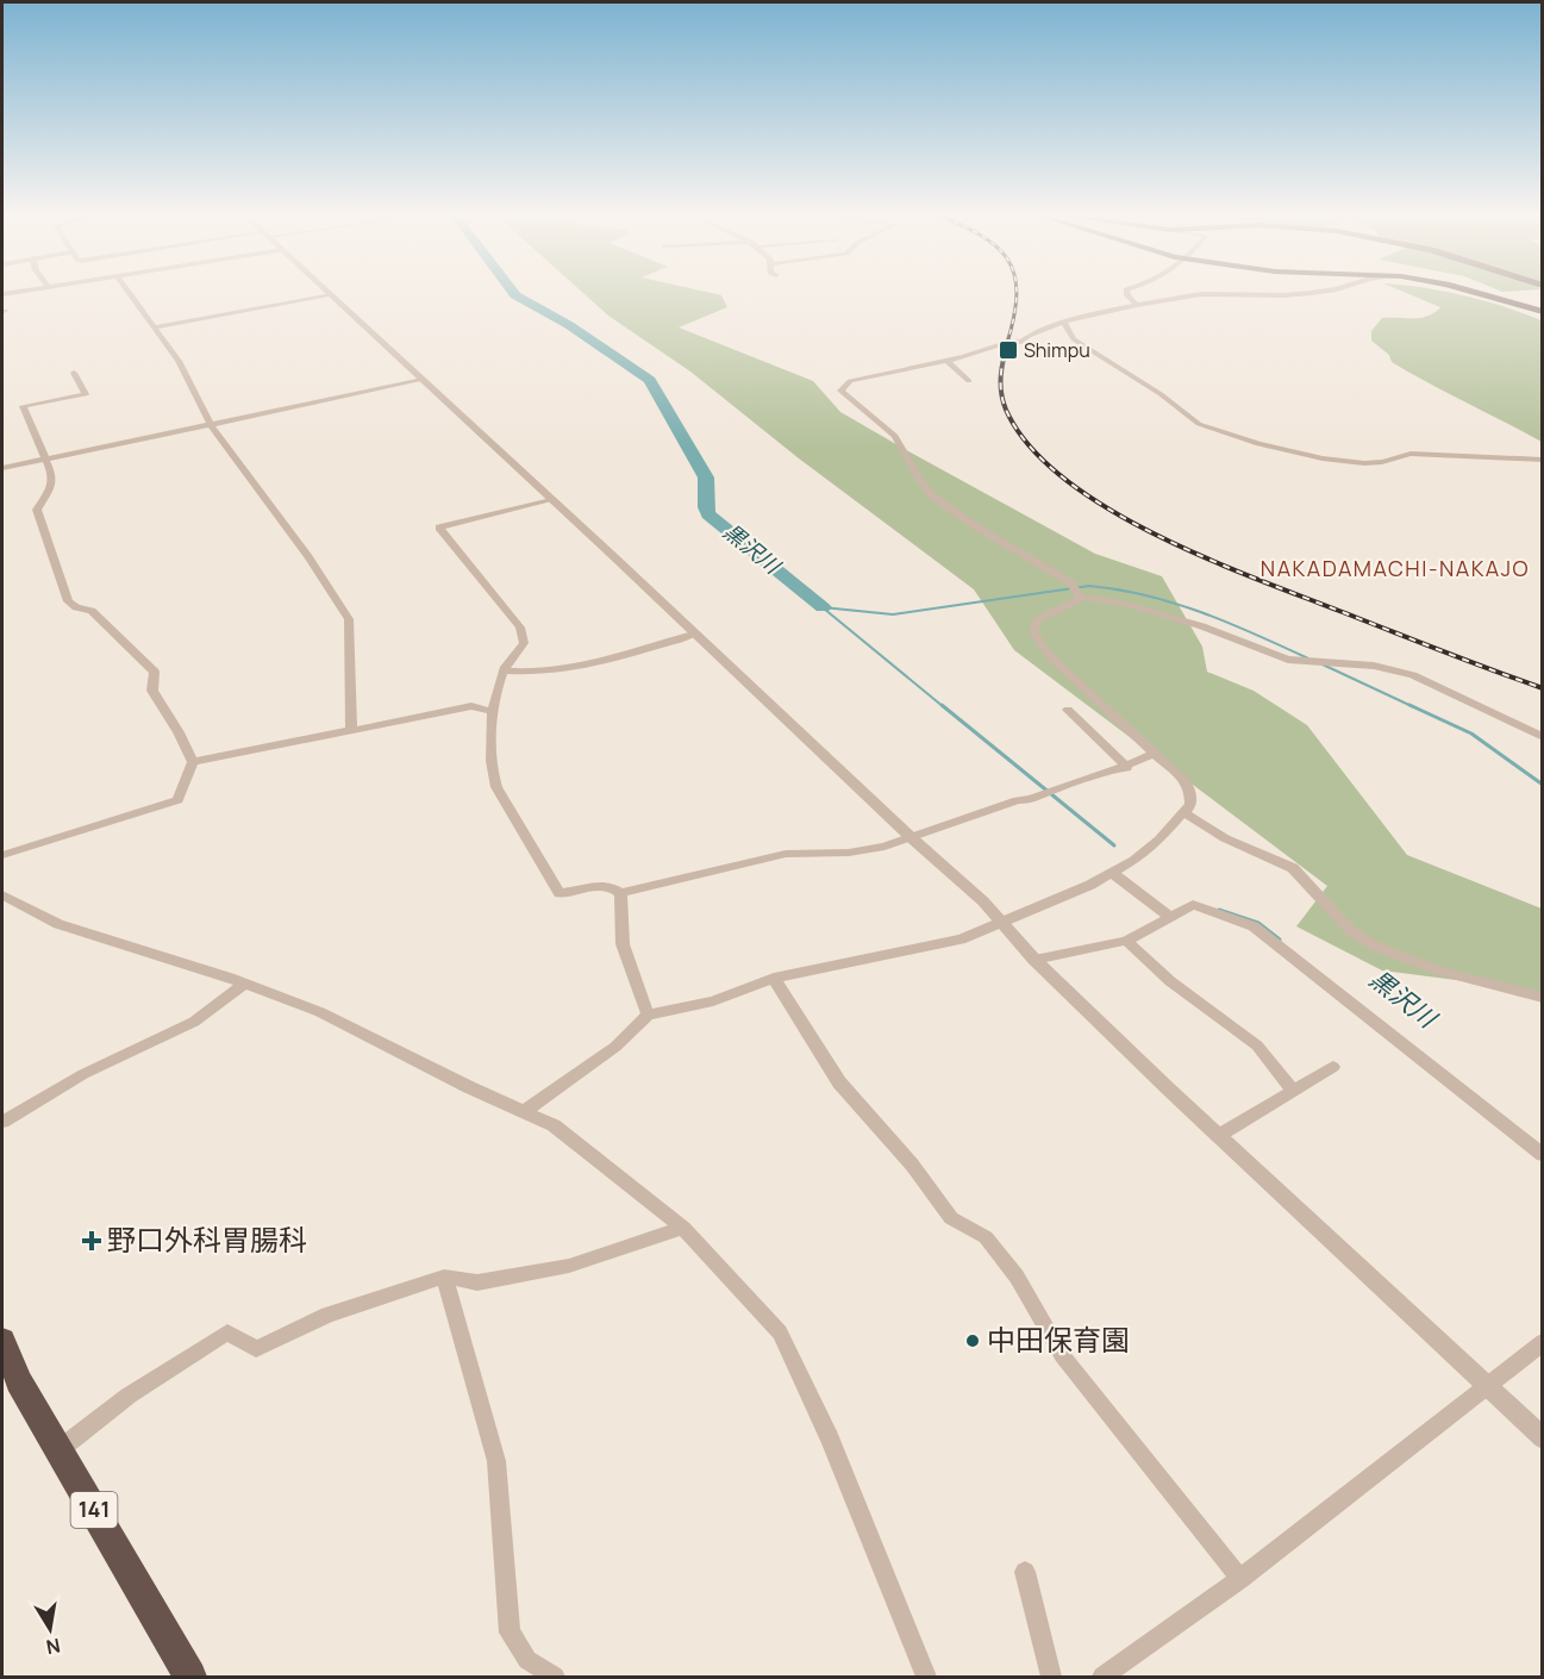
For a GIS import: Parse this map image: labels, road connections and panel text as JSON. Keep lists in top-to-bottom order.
{
  "streets": {
    "highway": ["141"]
  },
  "districts": ["NAKADAMACHI-NAKAJO"],
  "water": ["黒沢川"],
  "places": {
    "transit": ["Shimpu"],
    "health": ["野口外科胃腸科"],
    "other": ["中田保育園"]
  },
  "north": "bottom"
}
